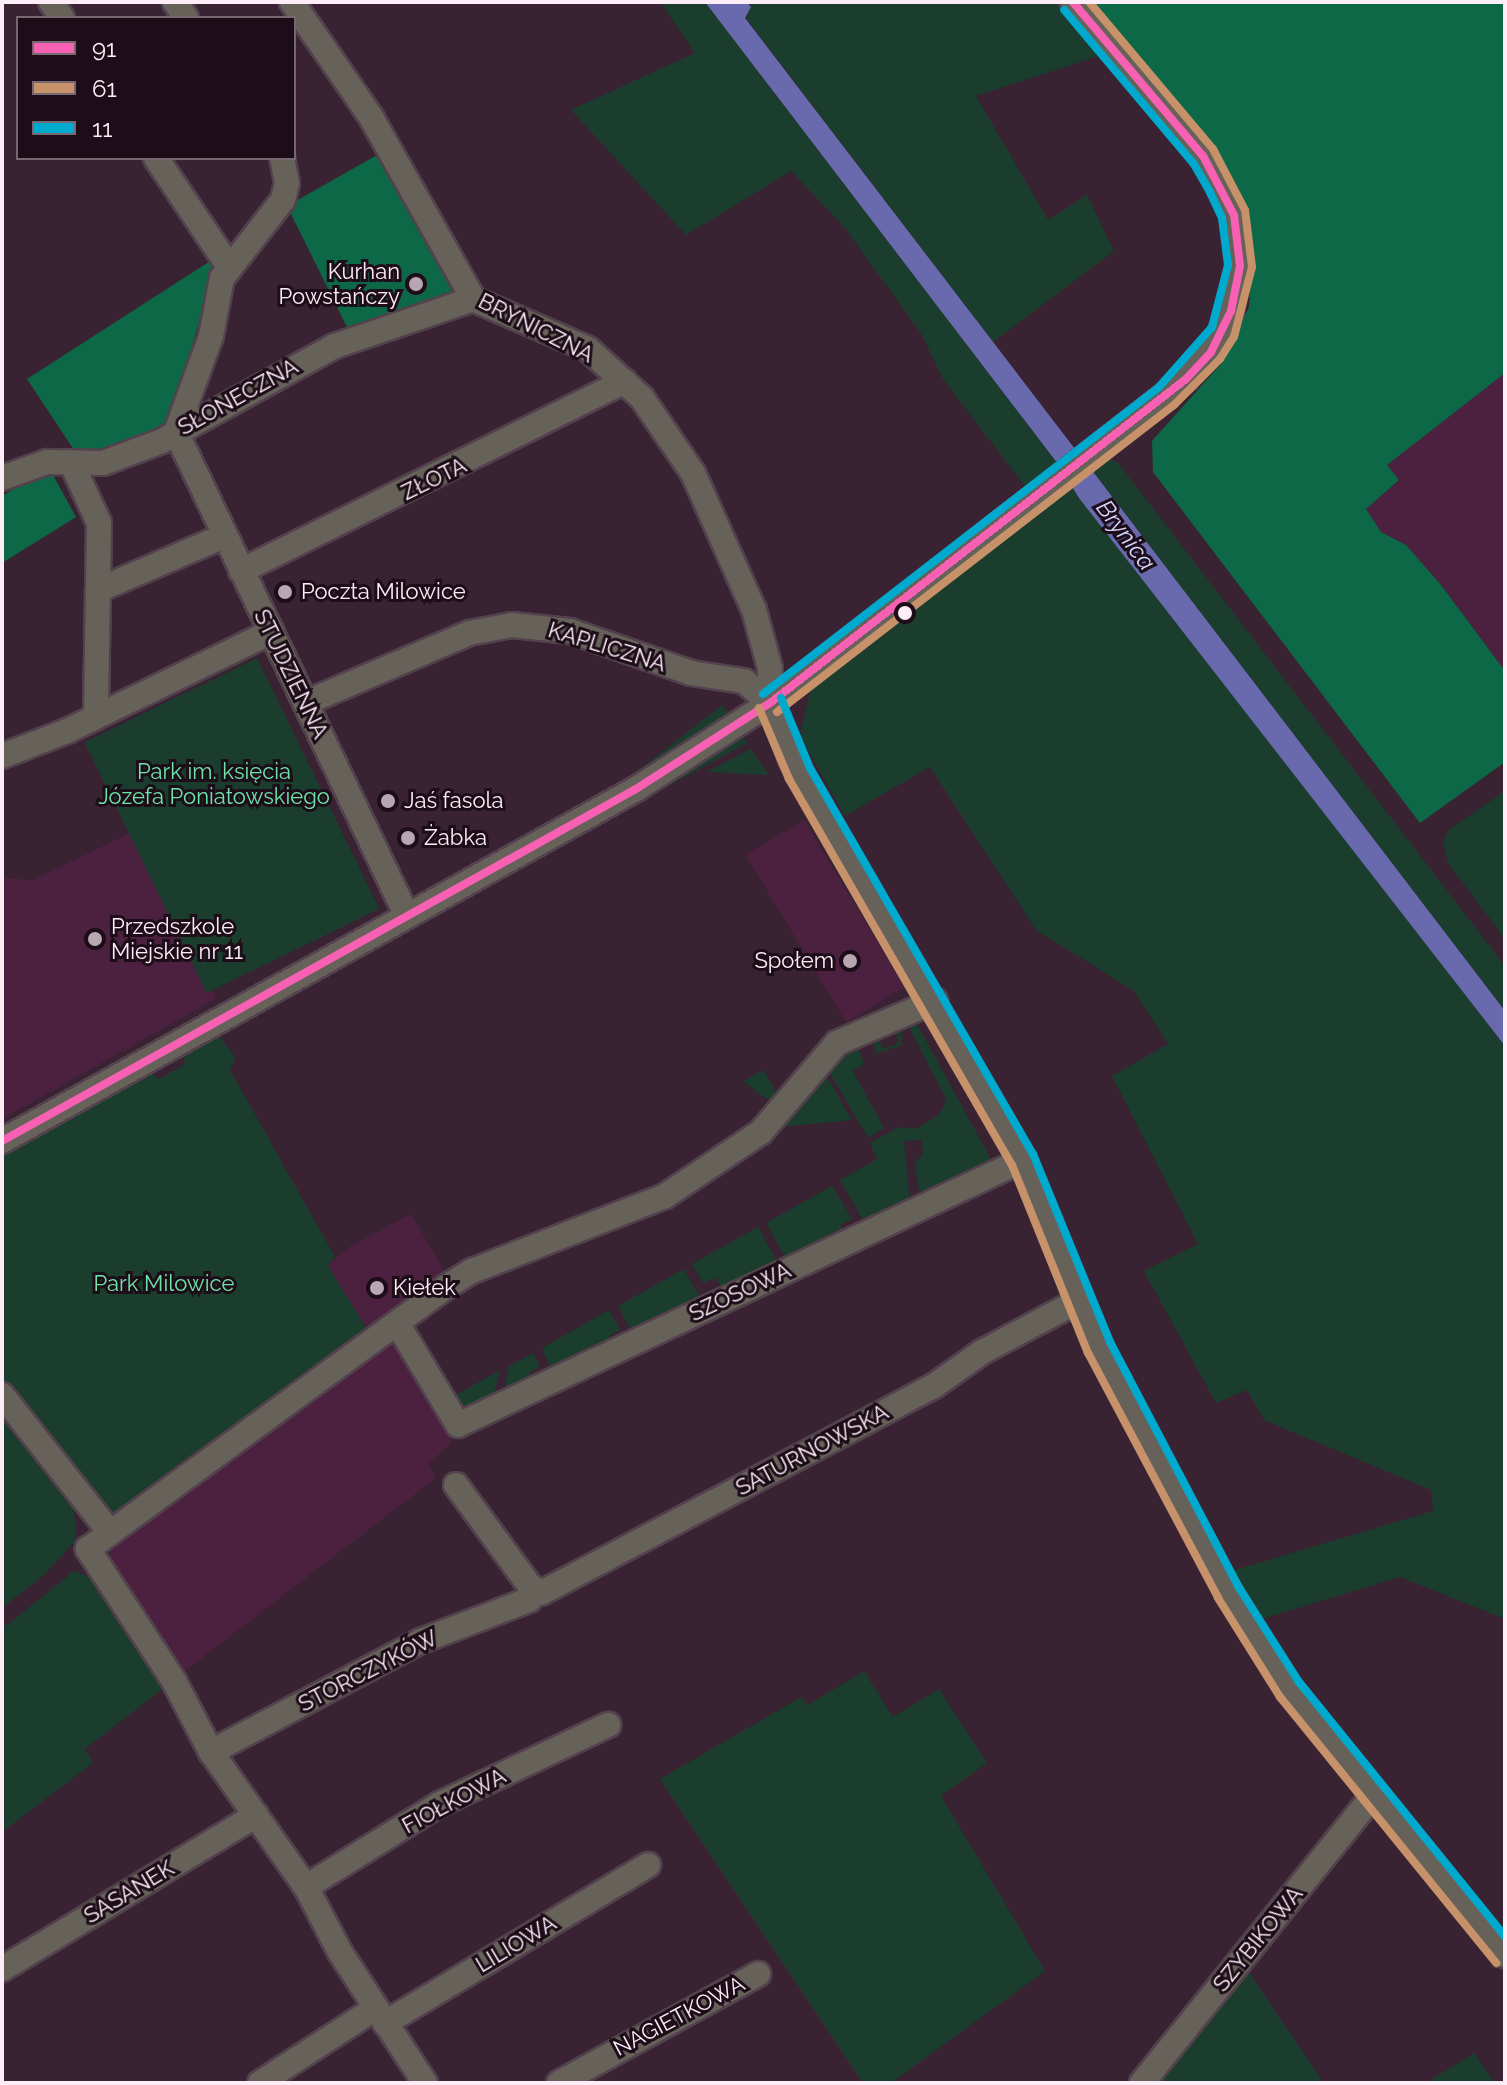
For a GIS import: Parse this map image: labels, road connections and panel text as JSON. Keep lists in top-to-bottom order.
{
  "streets": {
    "street": [
      "BRYNICZNA",
      "SŁONECZNA",
      "ZŁOTA",
      "KAPLICZNA",
      "STUDZIENNA",
      "SZOSOWA",
      "SATURNOWSKA",
      "STORCZYKÓW",
      "FIOŁKOWA",
      "SASANEK",
      "SZYBIKOWA",
      "LILIOWA",
      "NAGIETKOWA"
    ]
  },
  "crossings": [
    ["BRYNICZNA", "SŁONECZNA"],
    ["BRYNICZNA", "ZŁOTA"],
    ["BRYNICZNA", "KAPLICZNA"],
    ["SŁONECZNA", "STUDZIENNA"],
    ["ZŁOTA", "STUDZIENNA"],
    ["KAPLICZNA", "STUDZIENNA"],
    ["SATURNOWSKA", "STORCZYKÓW"]
  ],
  "water": ["Brynica"],
  "parks": ["Park im. księcia Józefa Poniatowskiego", "Park Milowice"],
  "places": [
    "Kurhan Powstańczy",
    "Poczta Milowice",
    "Jaś fasola",
    "Żabka",
    "Przedszkole Miejskie nr 11",
    "Społem",
    "Kiełek"
  ],
  "lines": ["transit line 91", "transit line 61", "transit line 11"],
  "legend": ["91", "61", "11"]
}
